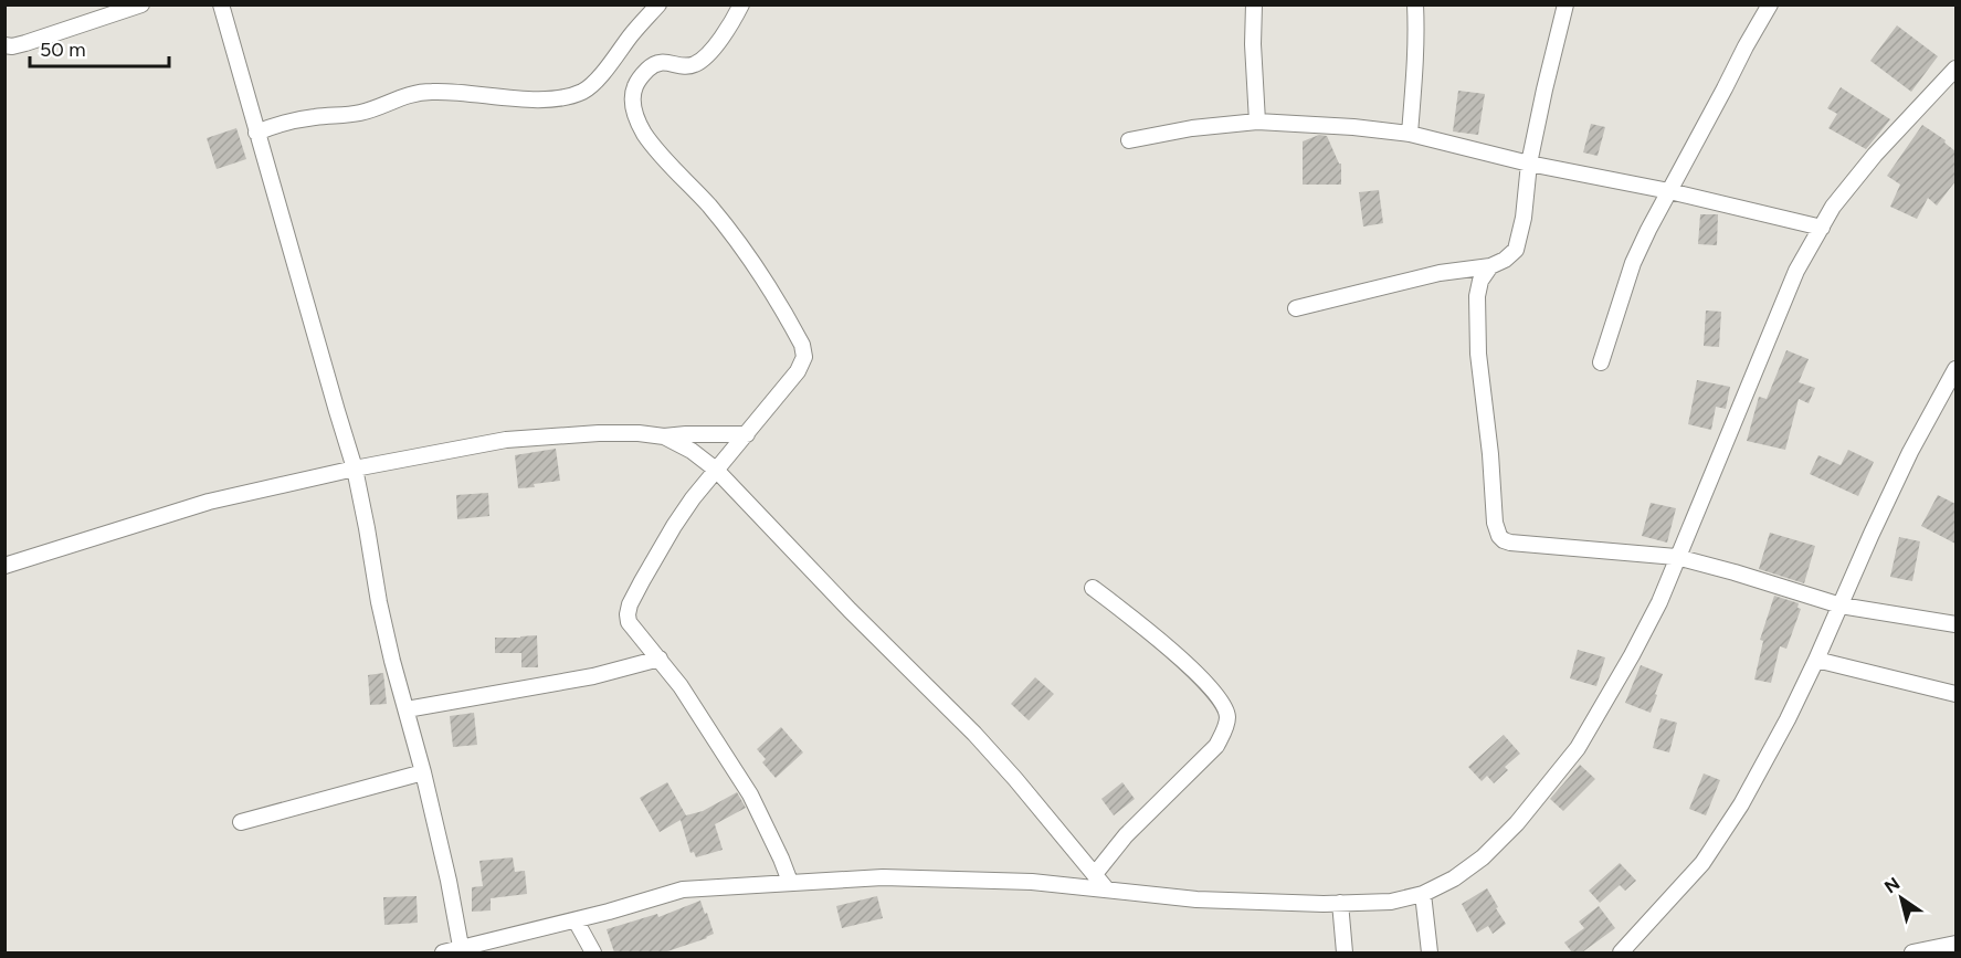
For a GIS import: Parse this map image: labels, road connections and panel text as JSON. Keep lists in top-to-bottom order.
{
  "scale_bar": "50 m",
  "north": "top left"
}
